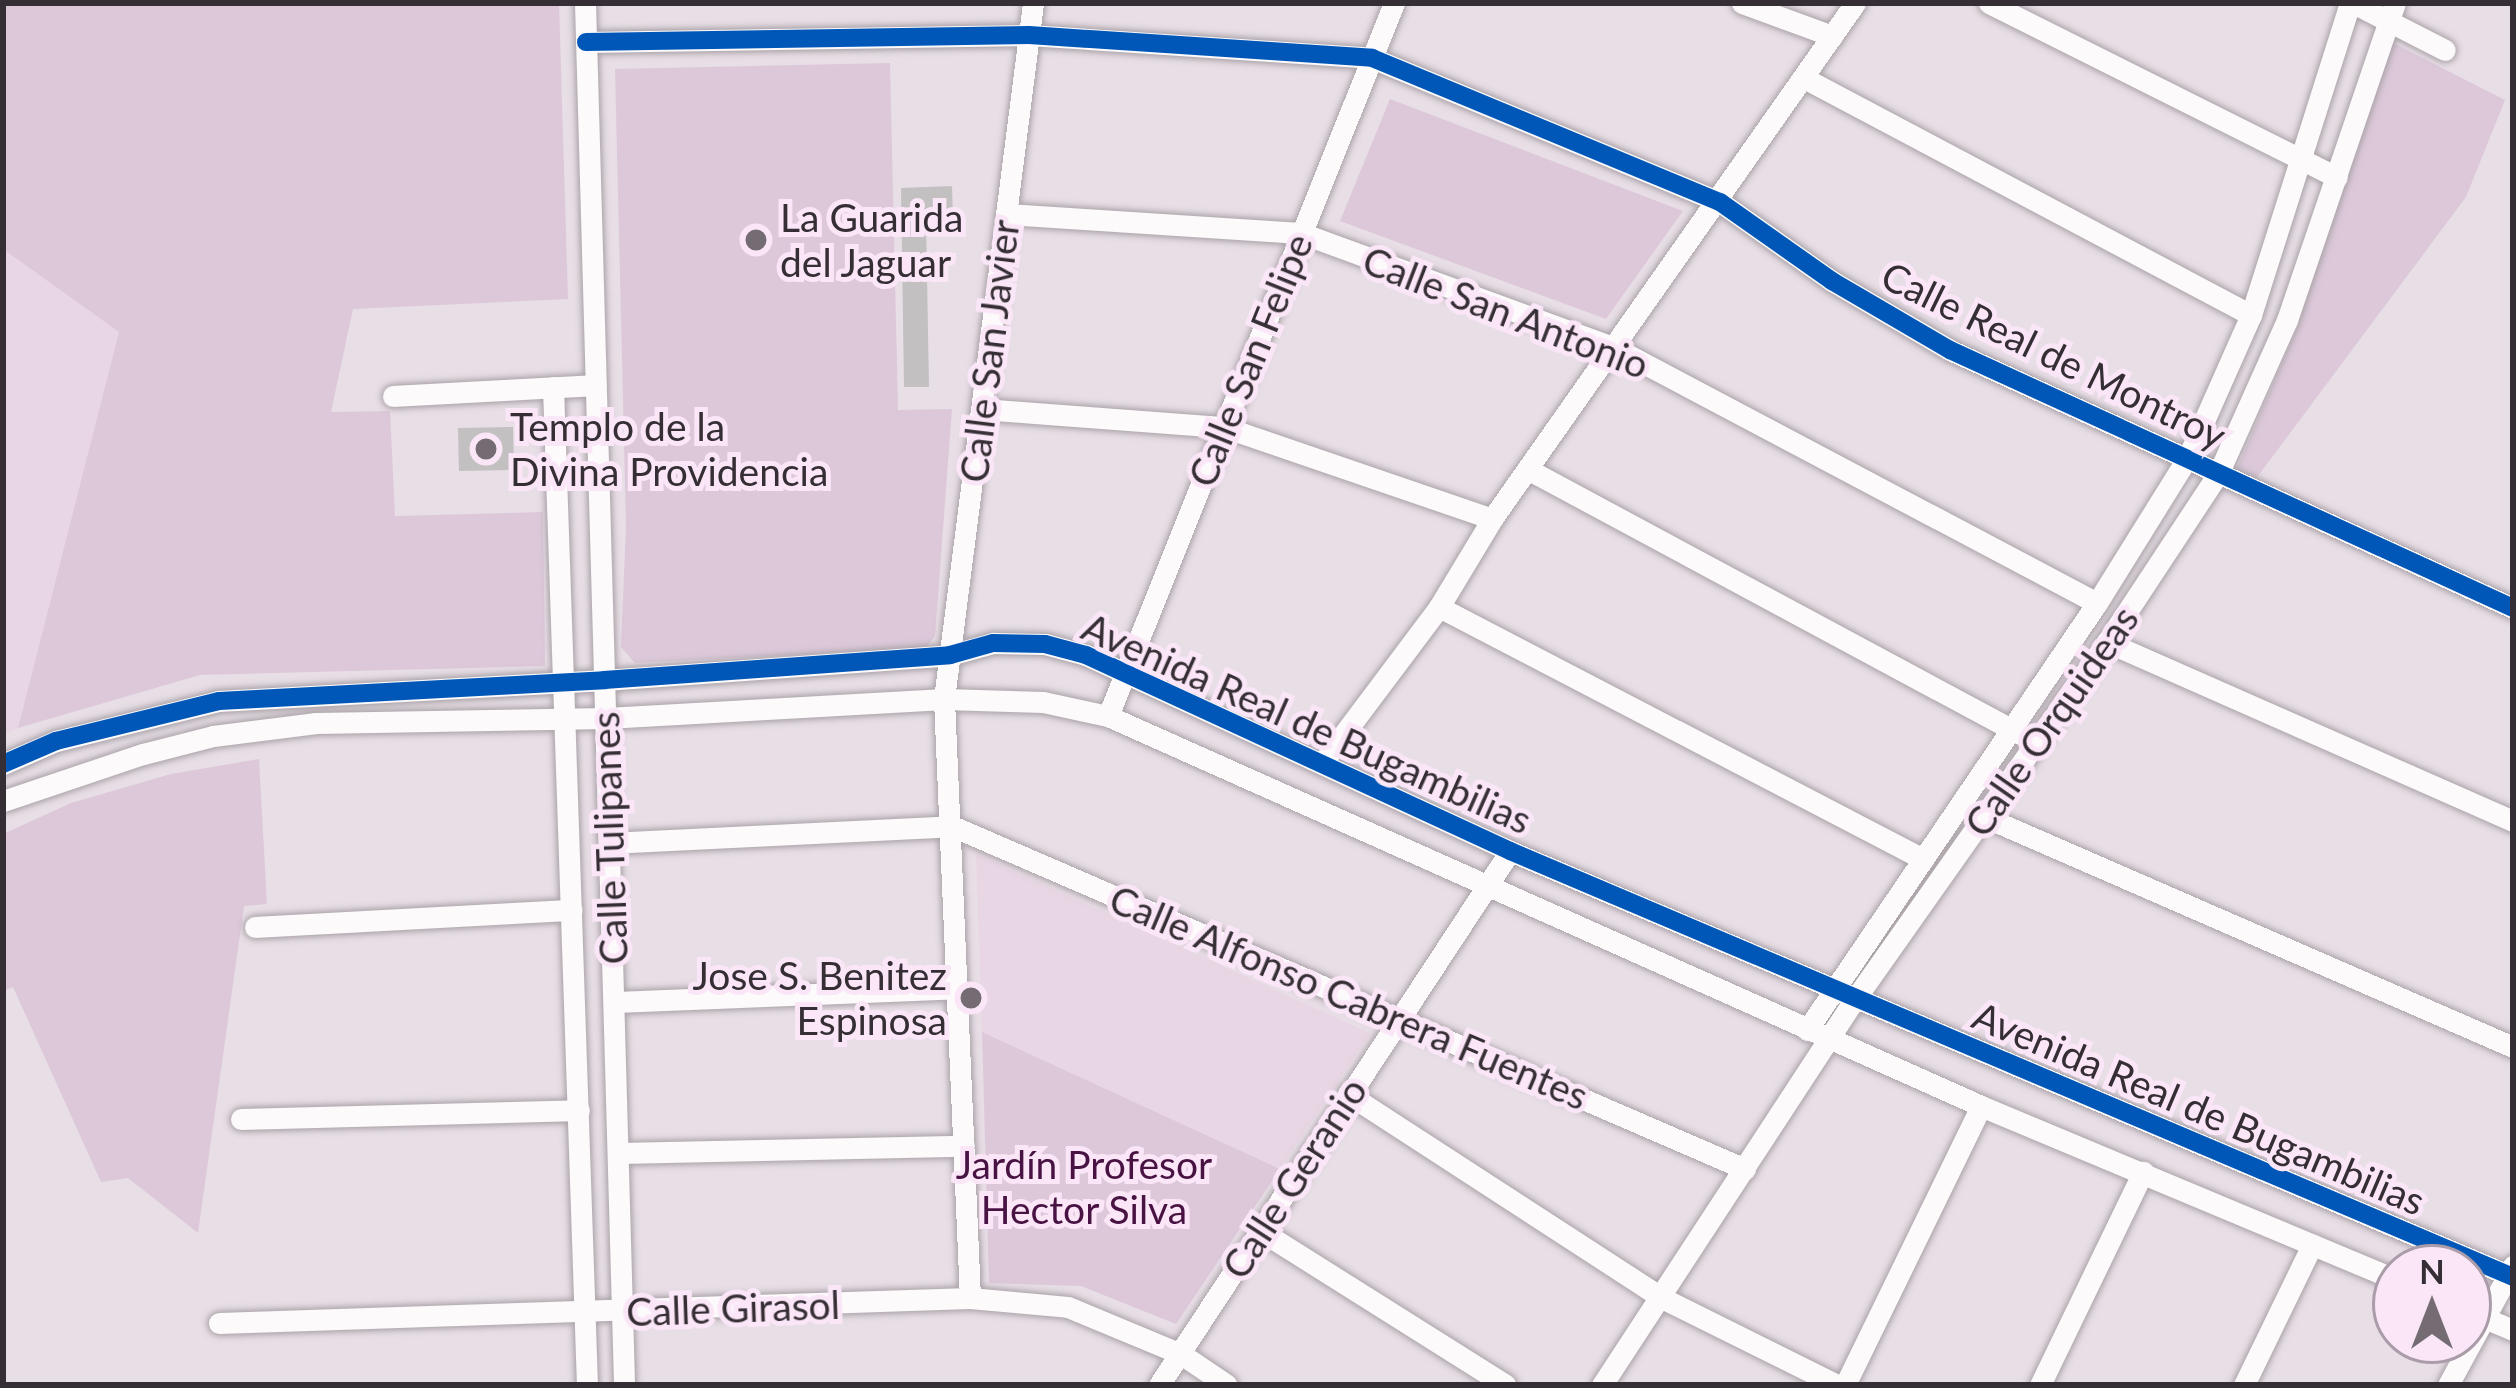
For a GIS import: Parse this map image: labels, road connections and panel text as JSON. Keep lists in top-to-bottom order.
{
  "streets": {
    "street": [
      "Calle San Antonio",
      "Calle San Javier",
      "Calle Real de Montroy",
      "Calle San Felipe",
      "Calle Orquideas",
      "Avenida Real de Bugambilias",
      "Calle Tulipanes",
      "Calle Alfonso Cabrera Fuentes",
      "Calle Geranio",
      "Calle Girasol"
    ]
  },
  "crossings": [
    ["Calle San Antonio", "Calle San Javier"],
    ["Calle San Antonio", "Calle San Felipe"],
    ["Calle San Antonio", "Calle Orquideas"],
    ["Calle San Javier", "Calle Real de Montroy"],
    ["Calle San Javier", "Avenida Real de Bugambilias"],
    ["Calle San Javier", "Calle Alfonso Cabrera Fuentes"],
    ["Calle San Javier", "Calle Girasol"],
    ["Calle Real de Montroy", "Calle San Felipe"],
    ["Calle Real de Montroy", "Calle Orquideas"],
    ["Calle Real de Montroy", "Calle Tulipanes"],
    ["Calle San Felipe", "Avenida Real de Bugambilias"],
    ["Calle Orquideas", "Avenida Real de Bugambilias"],
    ["Calle Orquideas", "Calle Alfonso Cabrera Fuentes"],
    ["Avenida Real de Bugambilias", "Calle Tulipanes"],
    ["Avenida Real de Bugambilias", "Calle Geranio"],
    ["Calle Tulipanes", "Calle Girasol"],
    ["Calle Alfonso Cabrera Fuentes", "Calle Geranio"],
    ["Calle Geranio", "Calle Girasol"]
  ],
  "parks": ["Jardín Profesor Hector Silva"],
  "places": ["La Guarida del Jaguar", "Templo de la Divina Providencia", "Jose S. Benitez Espinosa"],
  "north": "top"
}
